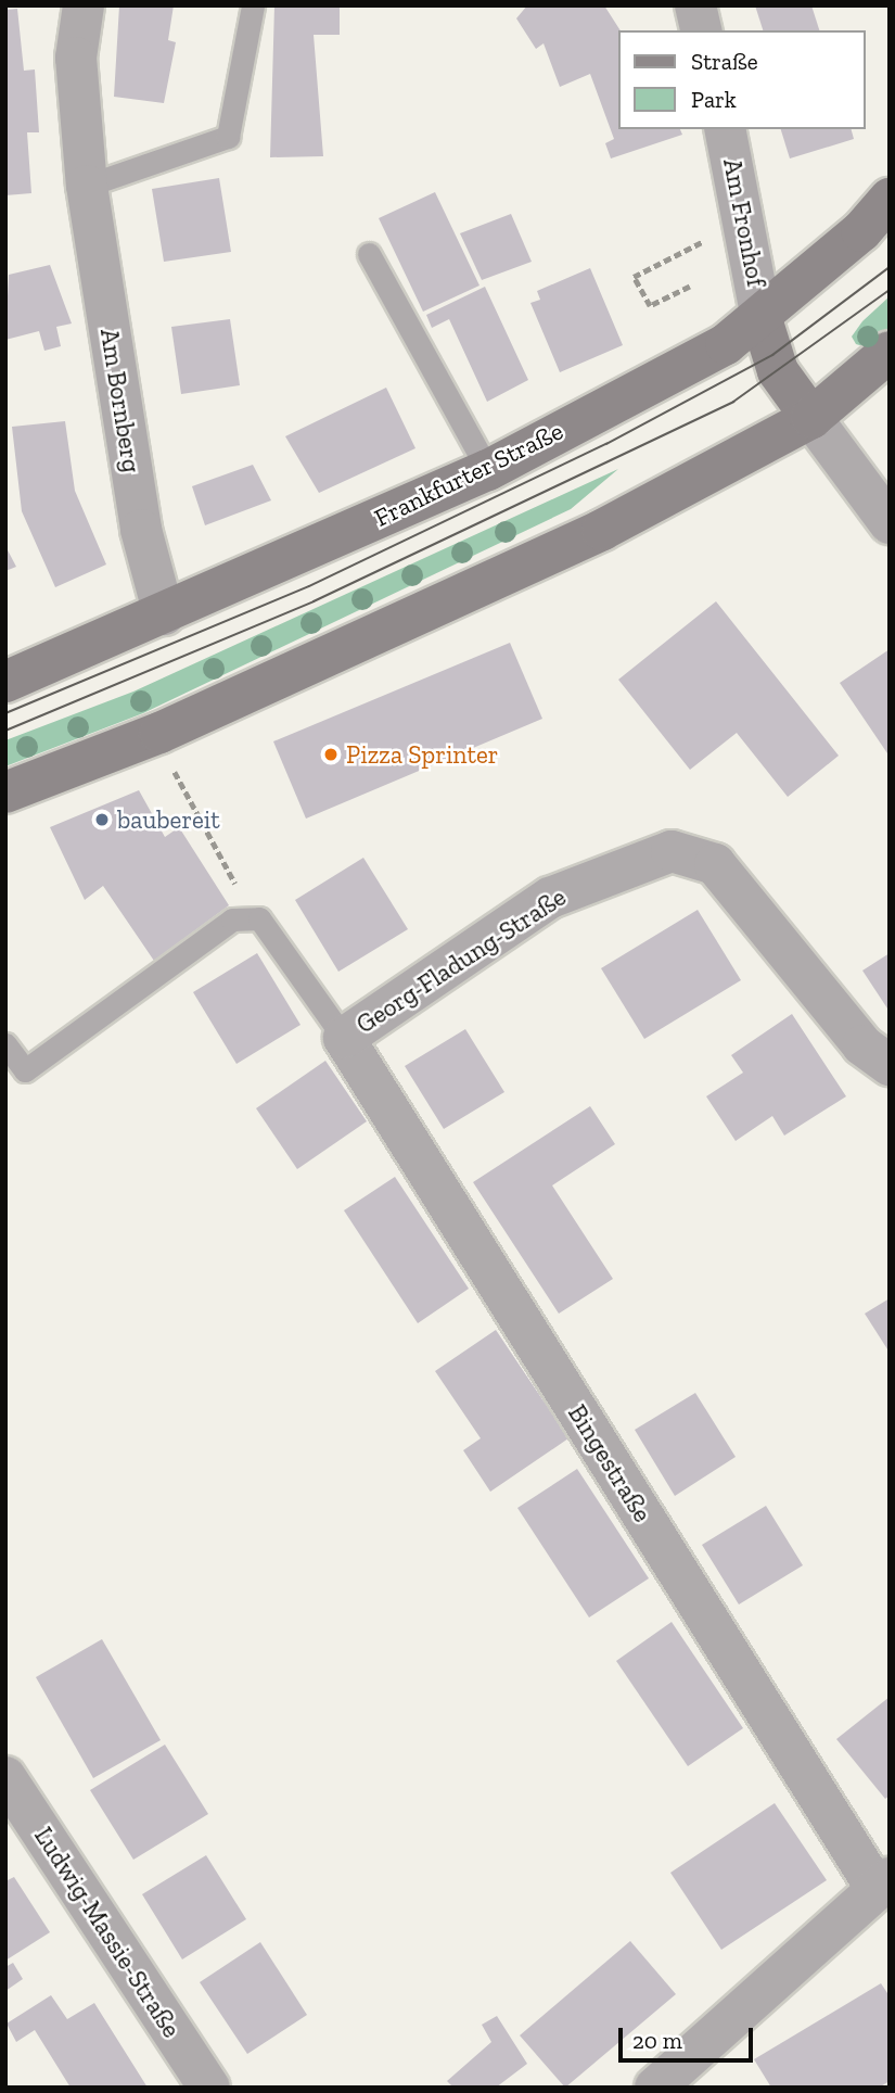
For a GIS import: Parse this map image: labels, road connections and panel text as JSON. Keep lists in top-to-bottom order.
{
  "streets": {
    "main road": ["Frankfurter Straße"],
    "street": [
      "Am Fronhof",
      "Am Bornberg",
      "Georg-Fladung-Straße",
      "Bingestraße",
      "Ludwig-Massie-Straße"
    ]
  },
  "crossings": [
    ["Am Fronhof", "Frankfurter Straße"],
    ["Am Bornberg", "Frankfurter Straße"],
    ["Georg-Fladung-Straße", "Bingestraße"]
  ],
  "places": ["Pizza Sprinter", "baubereit"],
  "legend": ["Straße", "Park"],
  "scale_bar": "20 m"
}
